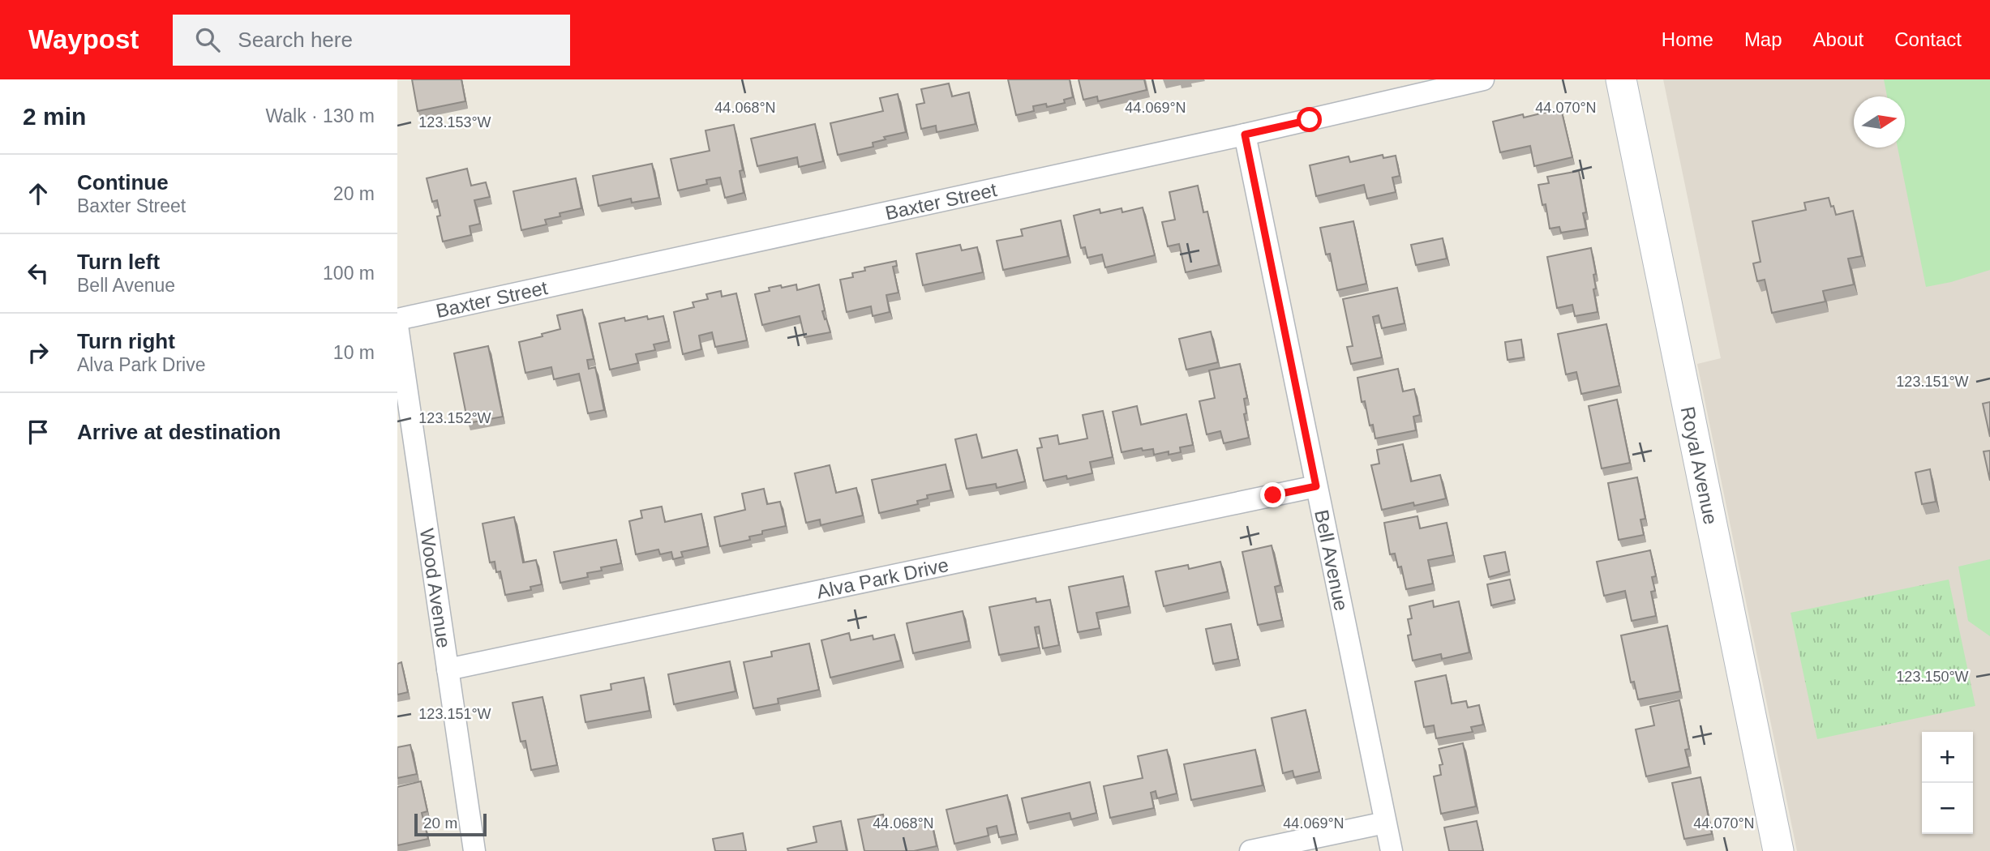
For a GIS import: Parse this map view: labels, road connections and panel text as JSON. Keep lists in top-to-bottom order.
{
  "streets": {
    "street": [
      "Baxter Street",
      "Royal Avenue",
      "Bell Avenue",
      "Alva Park Drive",
      "Wood Avenue"
    ]
  },
  "crossings": [
    ["Baxter Street", "Bell Avenue"],
    ["Bell Avenue", "Alva Park Drive"],
    ["Alva Park Drive", "Wood Avenue"]
  ],
  "scale_bar": "20 m",
  "north": "right",
  "page": {
    "header": "Waypost",
    "search": "Search here",
    "nav": [
      "Home",
      "Map",
      "About",
      "Contact"
    ],
    "heading": ["2 min", "Walk · 130 m"],
    "list": [
      ["Continue", "Baxter Street", "20 m"],
      ["Turn left", "Bell Avenue", "100 m"],
      ["Turn right", "Alva Park Drive", "10 m"],
      "Arrive at destination"
    ],
    "map_buttons": ["+", "−"],
    "scale": "20 m"
  },
  "coordinates": [
    "44.068°N",
    "44.069°N",
    "44.070°N",
    "123.153°W",
    "123.151°W",
    "123.152°W",
    "123.150°W"
  ]
}
